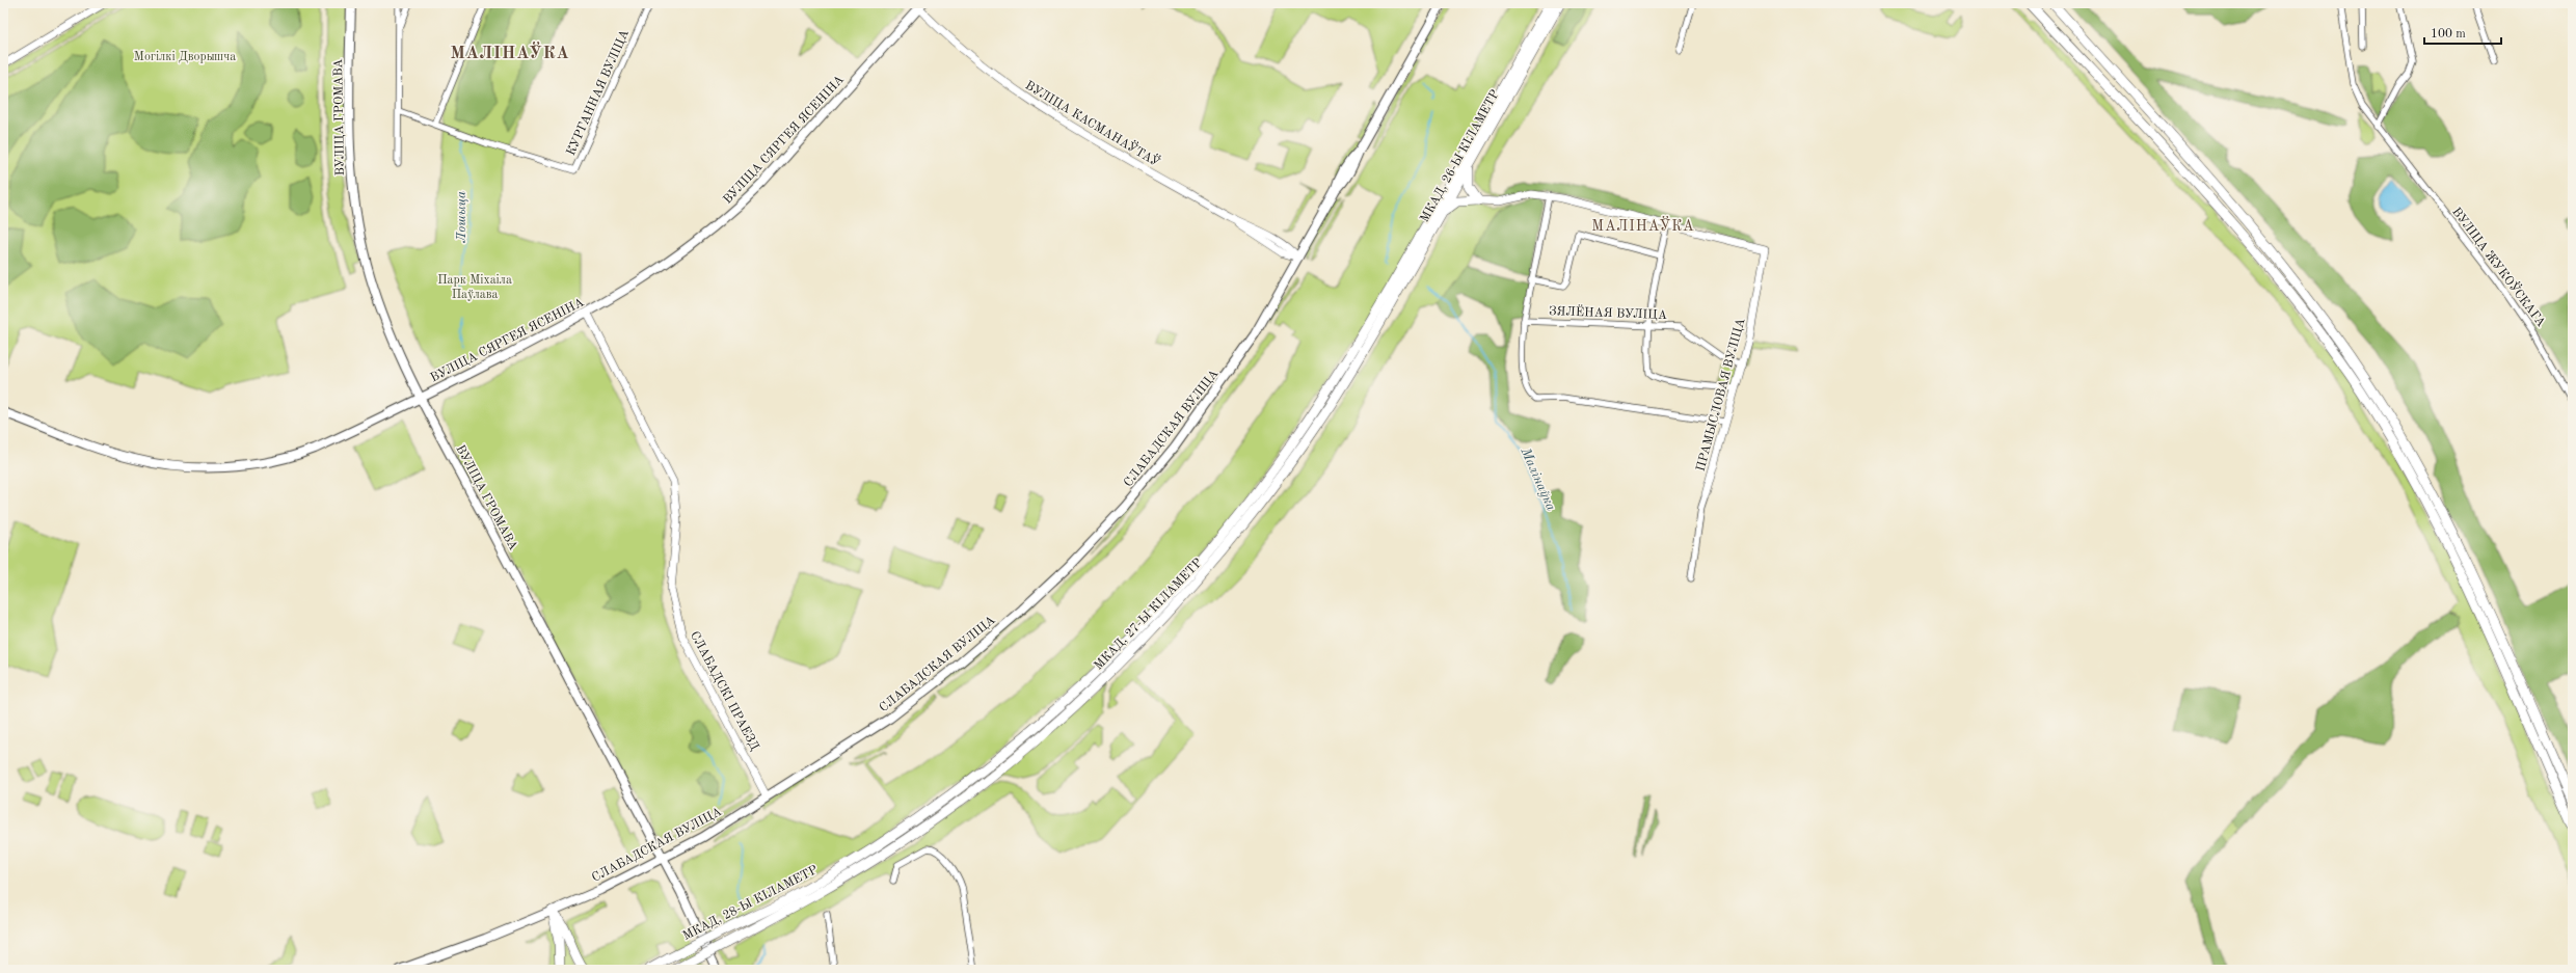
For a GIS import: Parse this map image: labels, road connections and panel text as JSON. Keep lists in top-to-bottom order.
{
  "streets": {
    "highway": ["МКАД, 26-Ы КІЛАМЕТР", "МКАД, 27-Ы КІЛАМЕТР", "МКАД, 28-Ы КІЛАМЕТР"],
    "main road": ["ВУЛІЦА ГРОМАВА", "ВУЛІЦА СЯРГЕЯ ЯСЕНІНА", "СЛАБАДСКАЯ ВУЛІЦА"],
    "street": [
      "КУРГАННАЯ ВУЛІЦА",
      "ВУЛІЦА КАСМАНАЎТАЎ",
      "ВУЛІЦА ЖУКОЎСКАГА",
      "ЗЯЛЁНАЯ ВУЛІЦА",
      "ПРАМЫСЛОВАЯ ВУЛІЦА",
      "СЛАБАДСКІ ПРАЕЗД"
    ]
  },
  "crossings": [
    ["ВУЛІЦА ГРОМАВА", "ВУЛІЦА СЯРГЕЯ ЯСЕНІНА"],
    ["ВУЛІЦА ГРОМАВА", "СЛАБАДСКАЯ ВУЛІЦА"],
    ["ВУЛІЦА КАСМАНАЎТАЎ", "ВУЛІЦА СЯРГЕЯ ЯСЕНІНА"],
    ["ВУЛІЦА КАСМАНАЎТАЎ", "СЛАБАДСКАЯ ВУЛІЦА"],
    ["ВУЛІЦА СЯРГЕЯ ЯСЕНІНА", "СЛАБАДСКІ ПРАЕЗД"],
    ["МКАД, 26-Ы КІЛАМЕТР", "МКАД, 27-Ы КІЛАМЕТР"],
    ["ЗЯЛЁНАЯ ВУЛІЦА", "ПРАМЫСЛОВАЯ ВУЛІЦА"],
    ["СЛАБАДСКАЯ ВУЛІЦА", "СЛАБАДСКІ ПРАЕЗД"],
    ["МКАД, 27-Ы КІЛАМЕТР", "МКАД, 28-Ы КІЛАМЕТР"]
  ],
  "districts": ["МАЛІНАЎКА", "МАЛІНАЎКА"],
  "water": ["Лошыца", "Малінаўка"],
  "parks": ["Могілкі Дворышча", "Парк Міхаіла Паўлава"],
  "scale_bar": "100 m"
}
